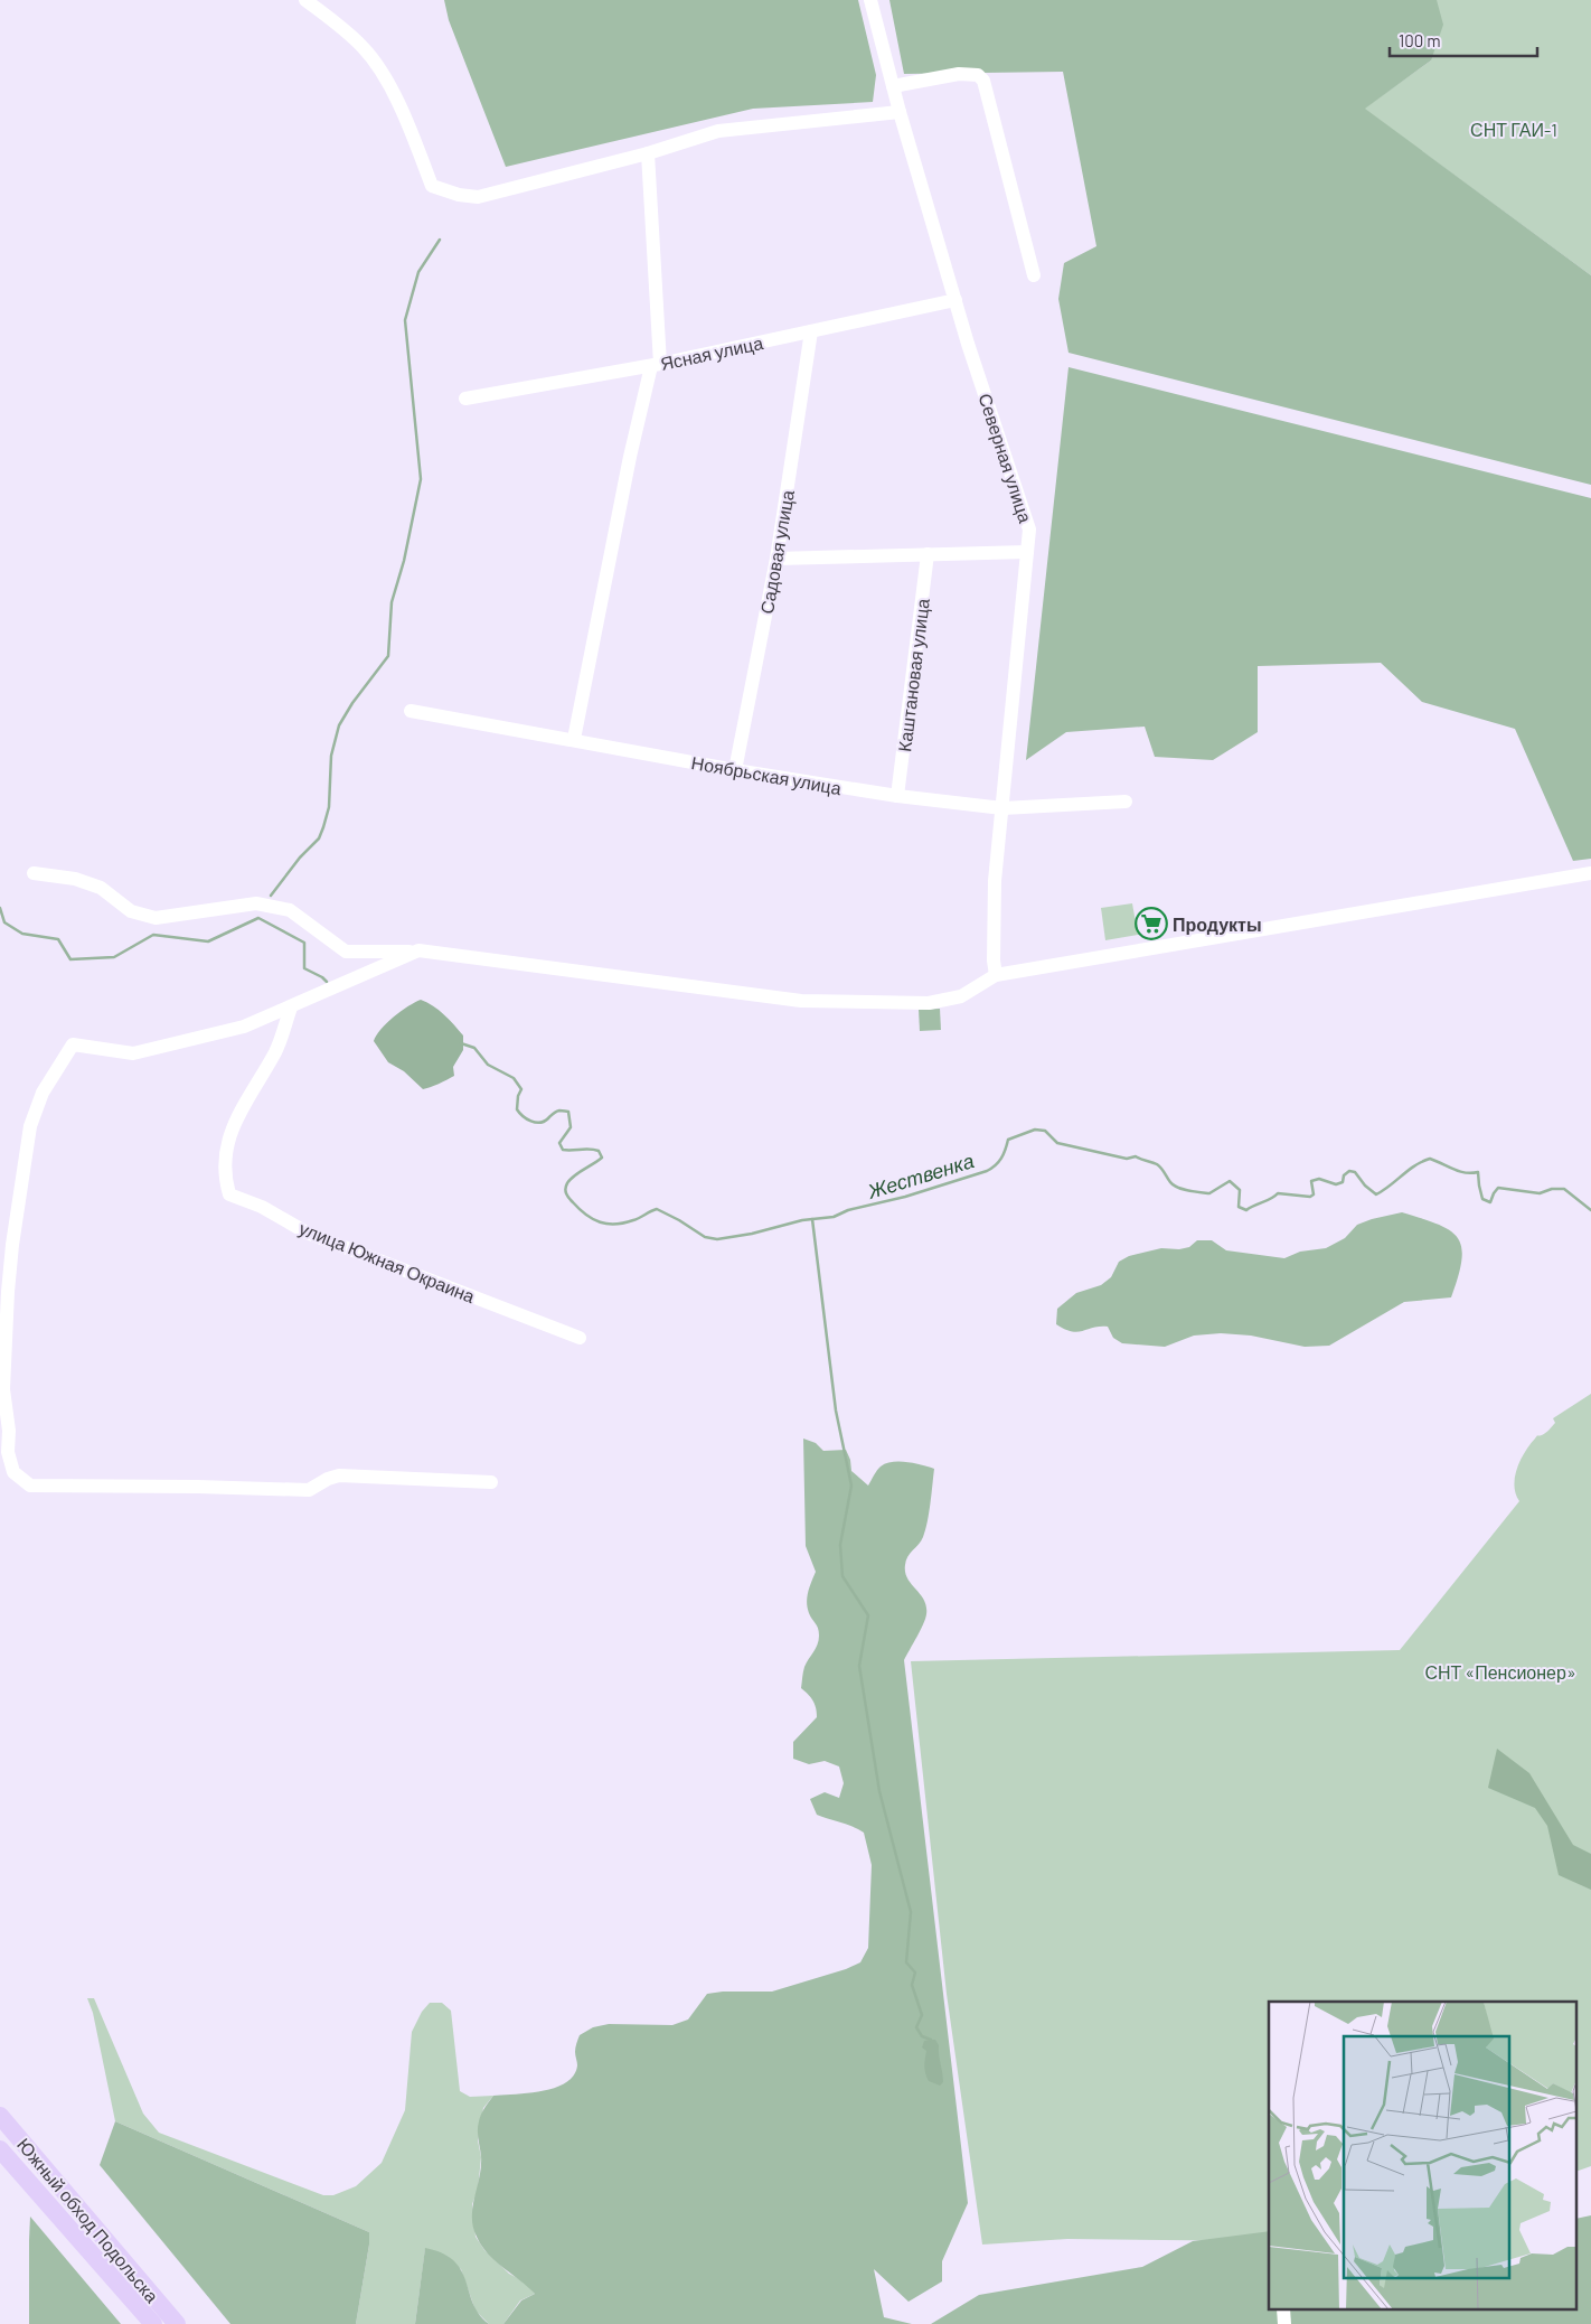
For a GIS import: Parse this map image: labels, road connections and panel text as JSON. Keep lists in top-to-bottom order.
{
  "streets": {
    "main road": ["Южный обход Подольска"],
    "street": [
      "Ясная улица",
      "Северная улица",
      "Садовая улица",
      "Каштановая улица",
      "Ноябрьская улица",
      "улица Южная Окраина"
    ]
  },
  "crossings": [
    ["Ясная улица", "Северная улица"],
    ["Ясная улица", "Садовая улица"],
    ["Северная улица", "Ноябрьская улица"],
    ["Садовая улица", "Ноябрьская улица"],
    ["Каштановая улица", "Ноябрьская улица"]
  ],
  "water": ["Жественка"],
  "parks": ["СНТ ГАИ-1", "СНТ «Пенсионер»"],
  "places": {
    "supermarket": ["Продукты"]
  },
  "scale_bar": "100 m"
}
